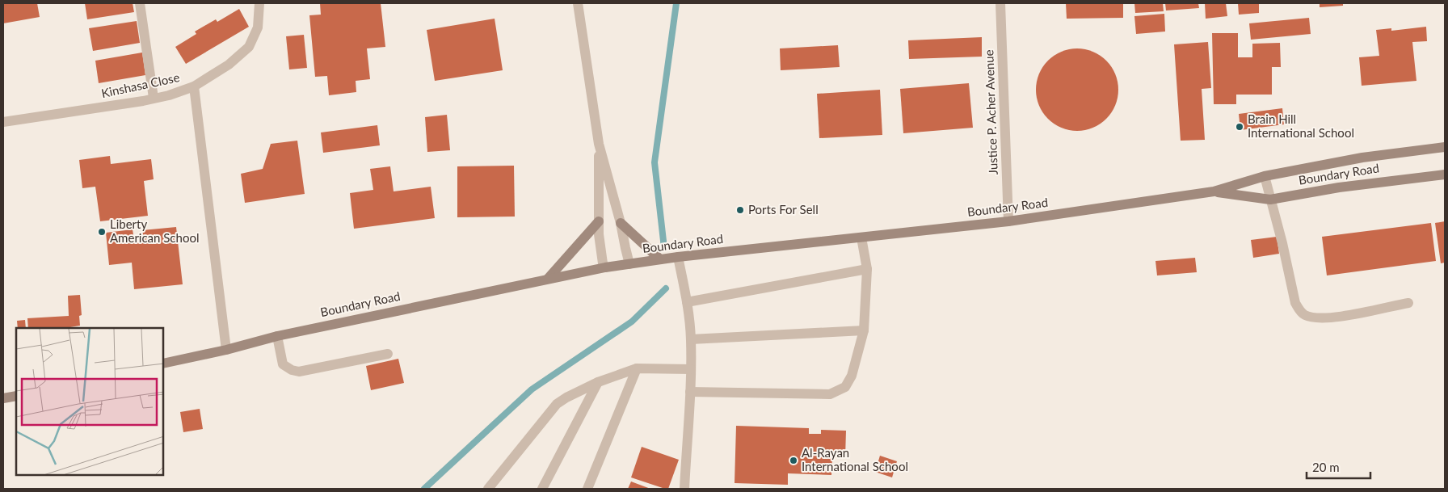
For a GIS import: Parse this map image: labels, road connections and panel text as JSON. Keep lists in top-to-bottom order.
{
  "streets": {
    "main road": ["Boundary Road"],
    "street": ["Kinshasa Close", "Justice P. Acher Avenue"]
  },
  "crossings": [
    ["Justice P. Acher Avenue", "Boundary Road"]
  ],
  "places": [
    "Brain Hill International School",
    "Ports For Sell",
    "Liberty American School",
    "Al-Rayan International School"
  ],
  "scale_bar": "20 m"
}
